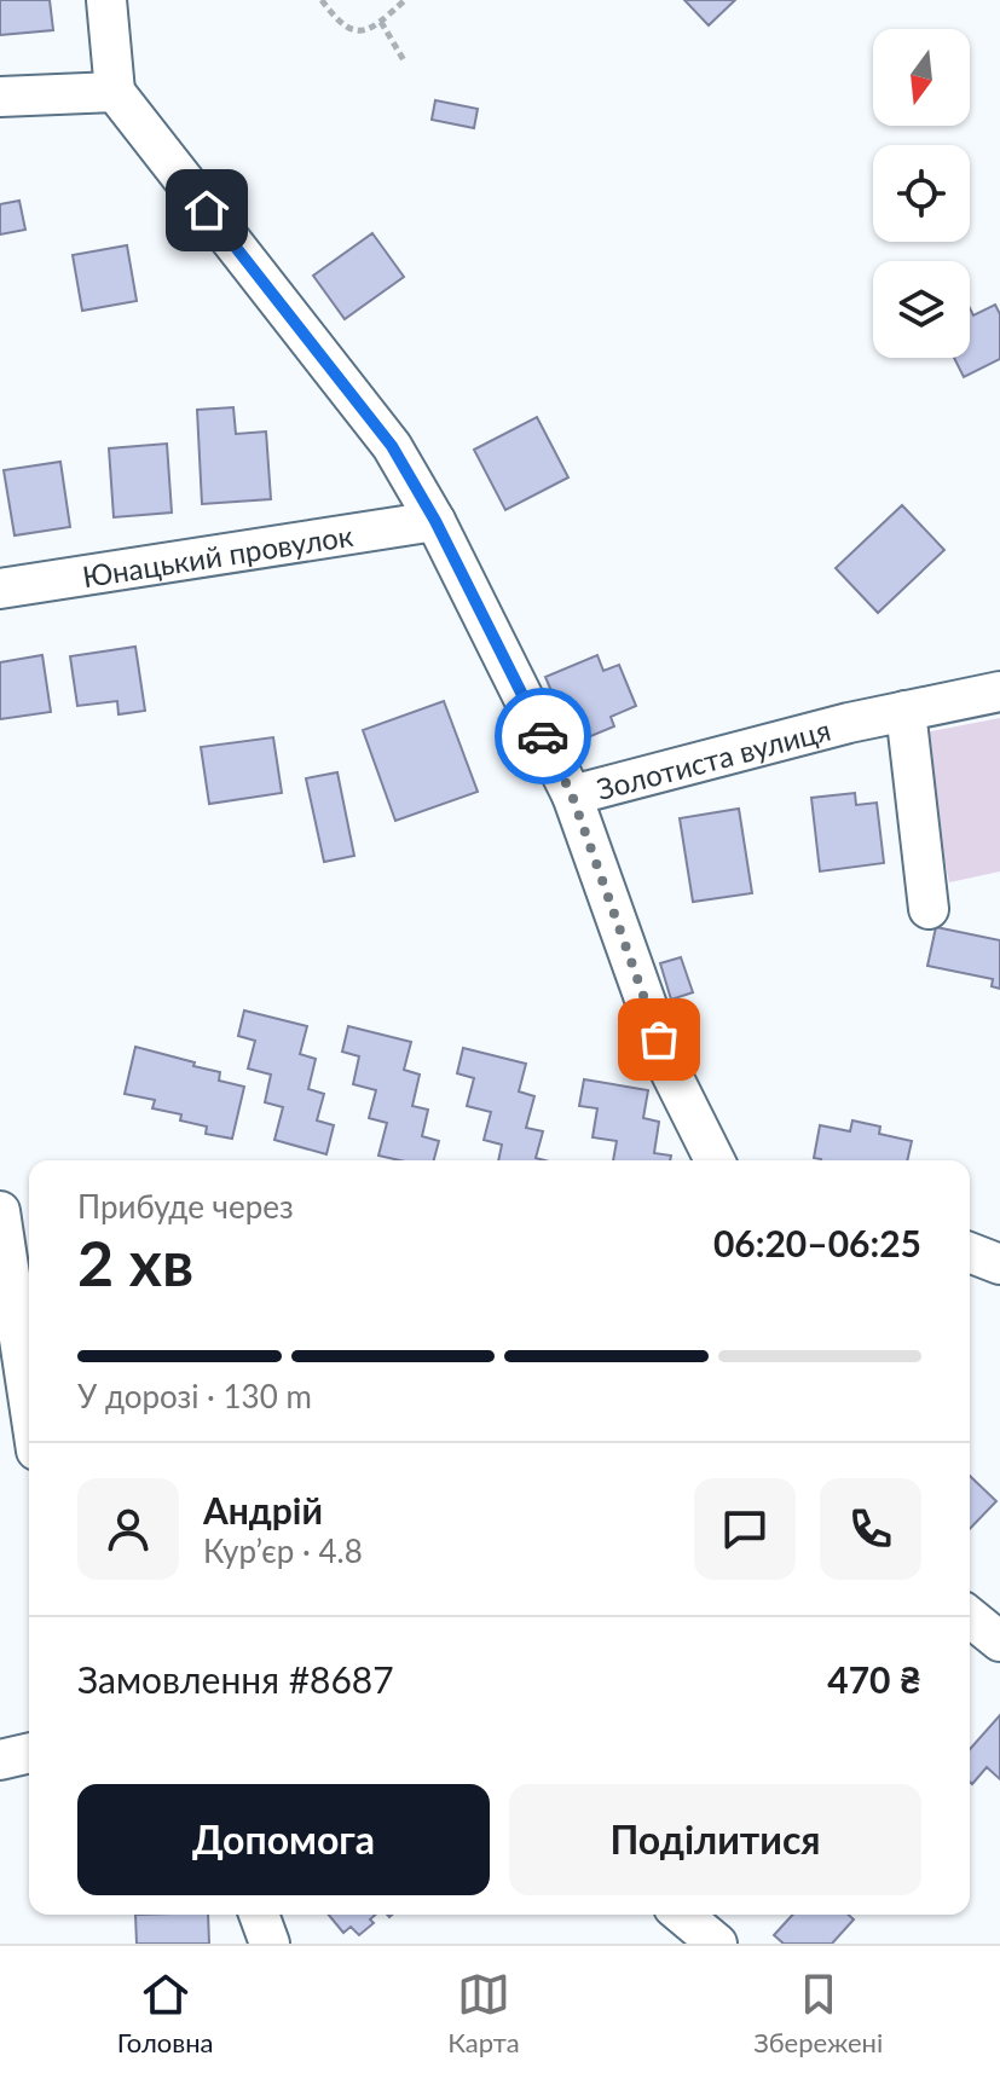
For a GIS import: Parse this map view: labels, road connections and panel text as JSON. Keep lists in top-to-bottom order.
{
  "streets": {
    "street": ["Юнацький провулок", "Золотиста вулиця"]
  },
  "crossings": [
    ["Юнацький провулок", "Золотиста вулиця"]
  ],
  "north": "bottom",
  "page": {
    "heading": ["2 хв", "Прибуде через", "06:20–06:25"],
    "panel": [
      "Андрій",
      "Кур’єр · 4.8",
      "Замовлення #8687",
      "470 ₴"
    ],
    "bar": "У дорозі · 130 m",
    "buttons": ["Допомога", "Поділитися"],
    "tabs": ["Головна", "Карта", "Збережені"]
  }
}
